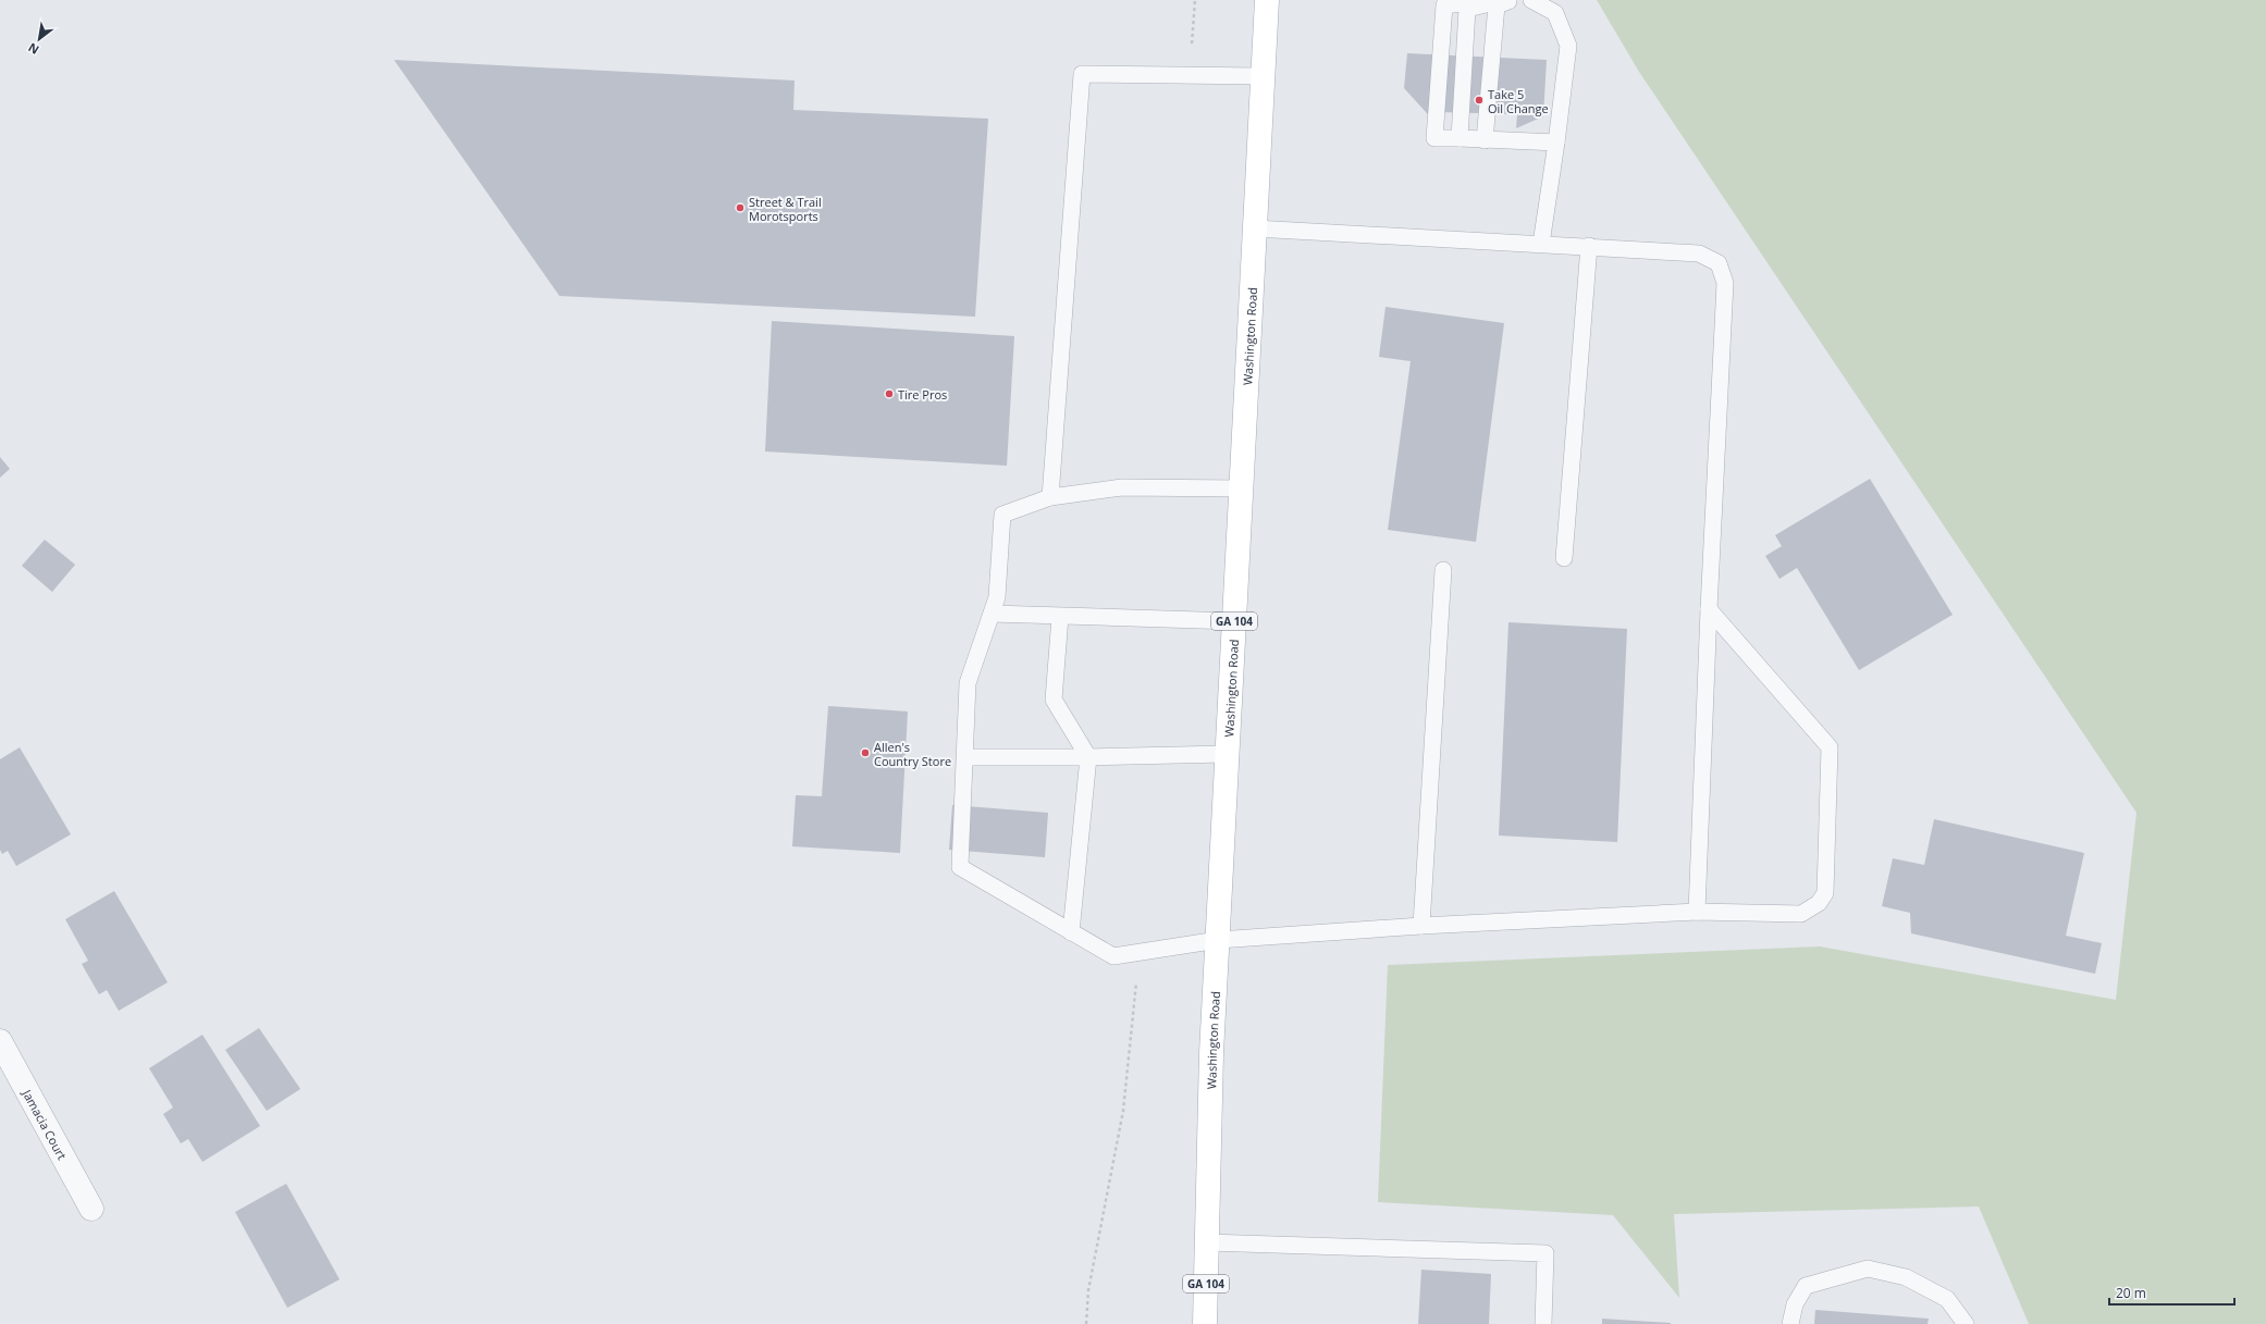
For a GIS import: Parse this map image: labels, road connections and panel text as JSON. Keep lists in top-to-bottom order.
{
  "streets": {
    "main road": ["Washington Road", "GA 104"],
    "street": ["Jamacia Court"]
  },
  "places": [
    "Take 5 Oil Change",
    "Street & Trail Morotsports",
    "Tire Pros",
    "Allen's Country Store"
  ],
  "scale_bar": "20 m",
  "north": "bottom left"
}
